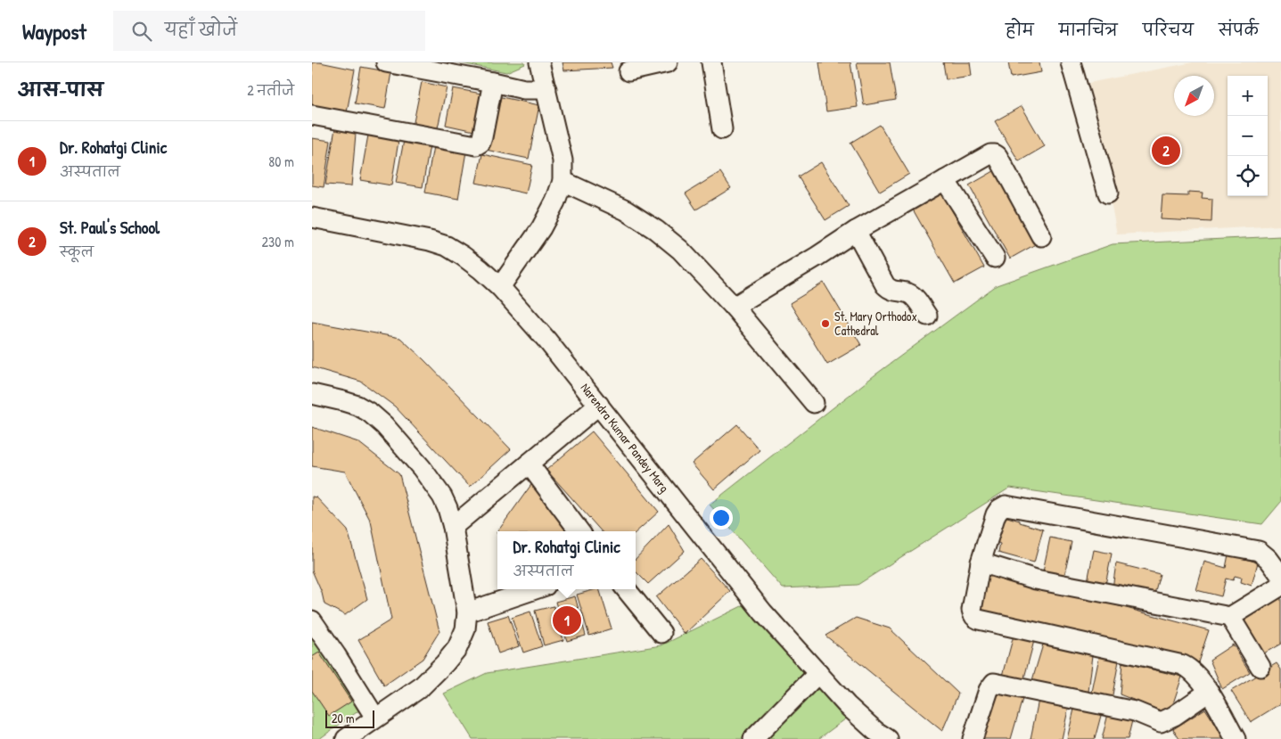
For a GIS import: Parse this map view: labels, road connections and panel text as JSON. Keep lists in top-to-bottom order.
{
  "streets": {
    "street": ["Narendra Kumar Pandey Marg"]
  },
  "places": ["St. Mary Orthodox Cathedral"],
  "scale_bar": "20 m",
  "north": "bottom left",
  "page": {
    "header": "Waypost",
    "search": "यहाँ खोजें",
    "nav": [
      "होम",
      "मानचित्र",
      "परिचय",
      "संपर्क"
    ],
    "heading": ["आस-पास", "2 नतीजे"],
    "map_buttons": ["+", "−"],
    "list": [
      {
        "mark": "1",
        "name": "Dr. Rohatgi Clinic",
        "note": "अस्पताल",
        "value": "80 m"
      },
      {
        "mark": "2",
        "name": "St. Paul's School",
        "note": "स्कूल",
        "value": "230 m"
      }
    ],
    "pins": ["2", "1"],
    "popup": ["Dr. Rohatgi Clinic", "अस्पताल"],
    "scale": "20 m"
  }
}
